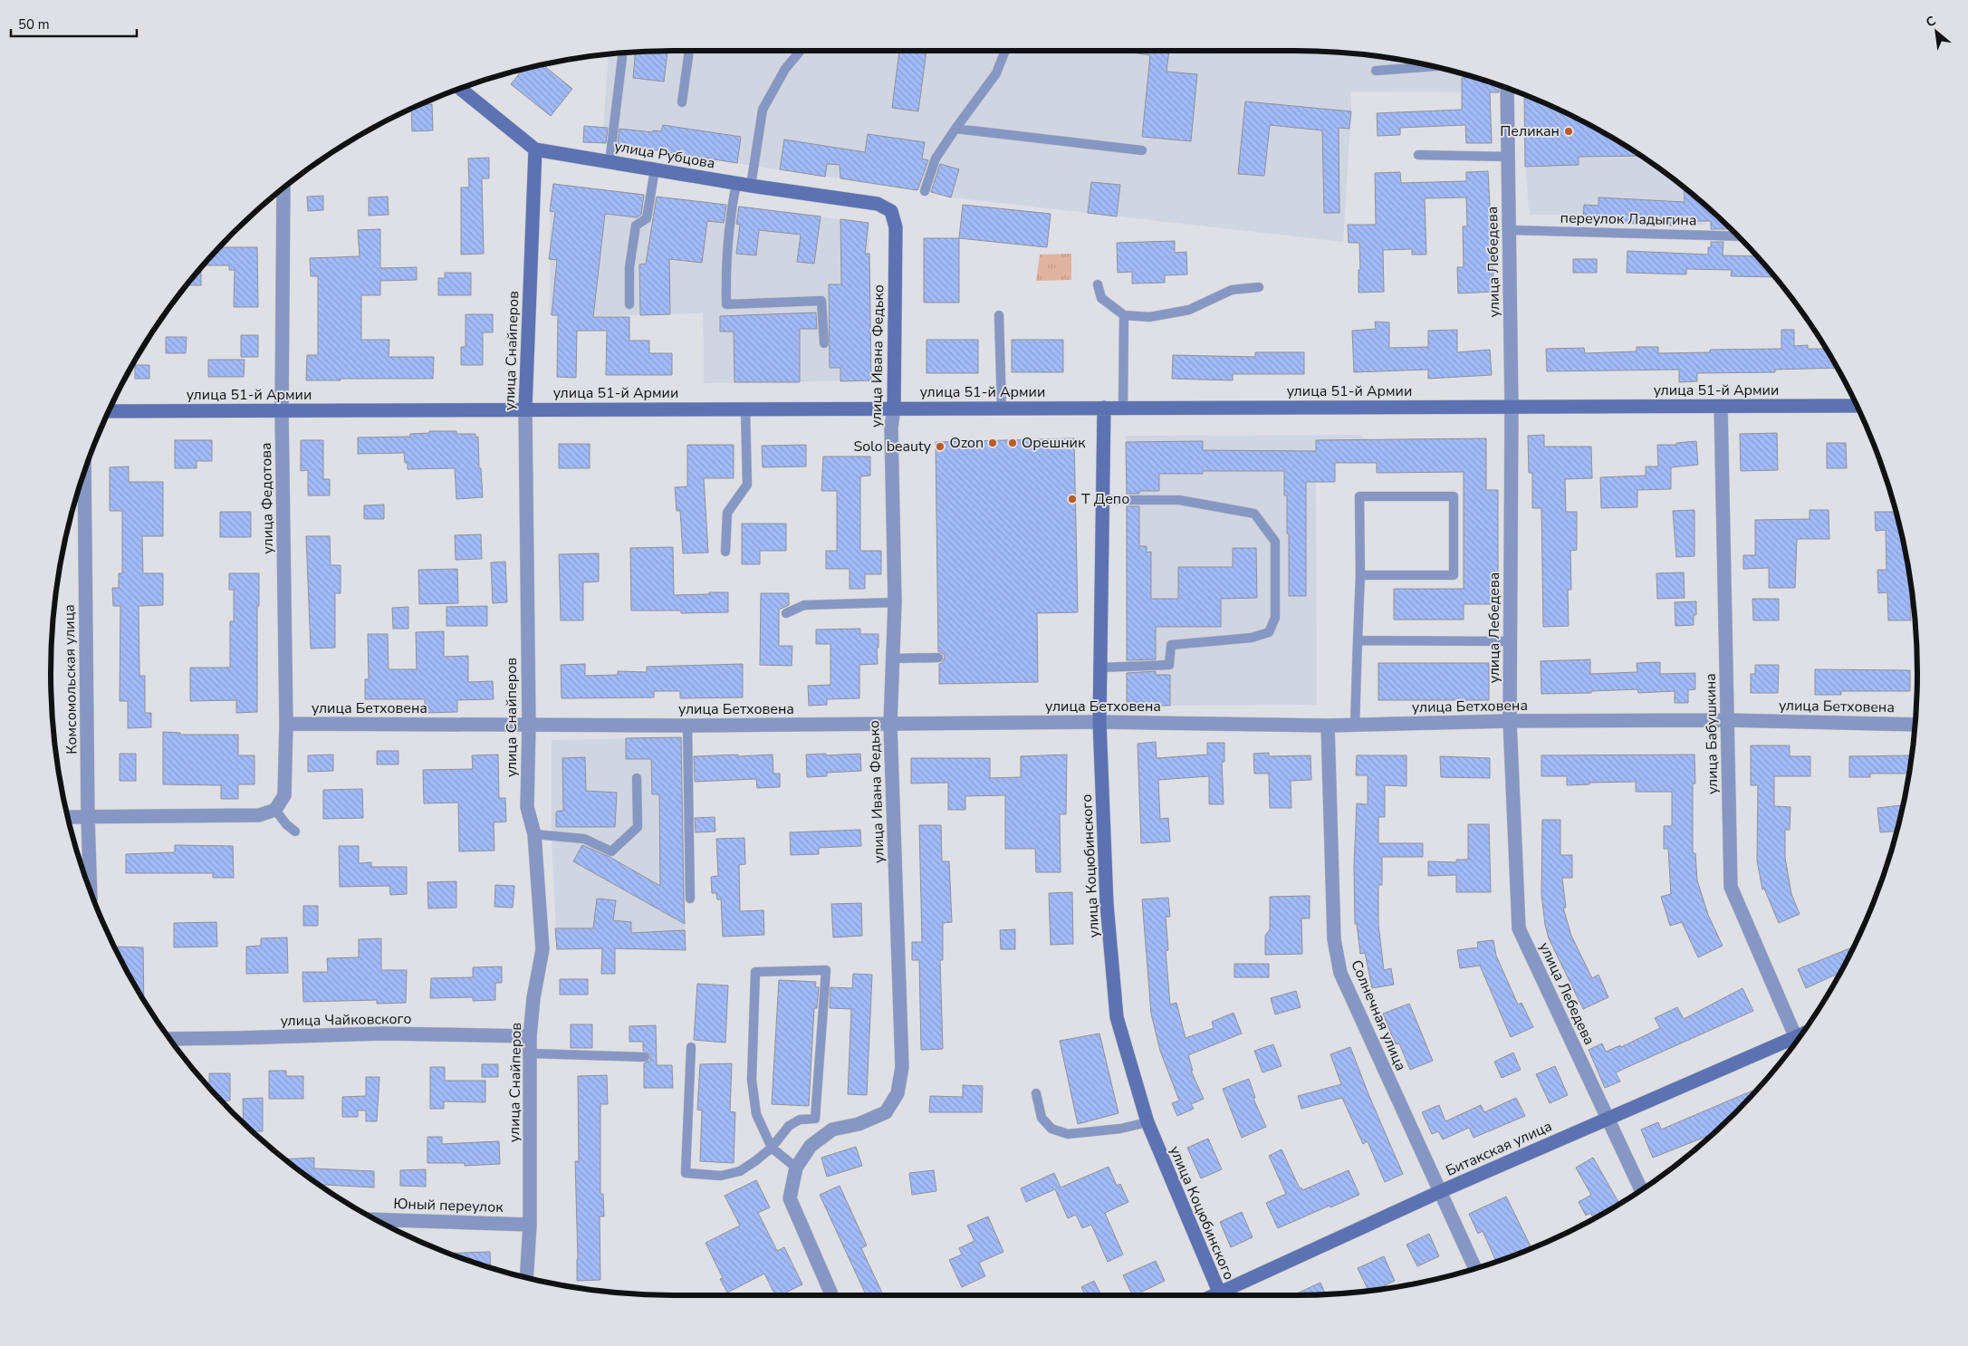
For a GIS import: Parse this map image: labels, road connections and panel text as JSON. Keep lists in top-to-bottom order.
{
  "streets": {
    "main road": [
      "улица Рубцова",
      "улица Снайперов",
      "улица Ивана Федько",
      "улица 51-й Армии",
      "улица Коцюбинского",
      "Битакская улица"
    ],
    "street": [
      "улица Лебедева",
      "улица Федотова",
      "Комсомольская улица",
      "улица Бетховена",
      "улица Бабушкина",
      "Солнечная улица",
      "улица Чайковского",
      "Юный переулок"
    ],
    "lane": ["переулок Ладыгина"]
  },
  "crossings": [
    ["улица Рубцова", "улица Снайперов"],
    ["улица Рубцова", "улица Ивана Федько"],
    ["переулок Ладыгина", "улица Лебедева"],
    ["улица Лебедева", "улица 51-й Армии"],
    ["улица Лебедева", "улица Бетховена"],
    ["улица Лебедева", "Битакская улица"],
    ["улица Снайперов", "улица 51-й Армии"],
    ["улица Снайперов", "улица Бетховена"],
    ["улица Снайперов", "улица Чайковского"],
    ["улица Снайперов", "Юный переулок"],
    ["улица Ивана Федько", "улица 51-й Армии"],
    ["улица Ивана Федько", "улица Бетховена"],
    ["улица 51-й Армии", "улица Федотова"],
    ["улица 51-й Армии", "улица Бабушкина"],
    ["улица 51-й Армии", "улица Коцюбинского"],
    ["улица Федотова", "улица Бетховена"],
    ["улица Бетховена", "улица Бабушкина"],
    ["улица Бетховена", "улица Коцюбинского"],
    ["улица Бетховена", "Солнечная улица"],
    ["Солнечная улица", "Битакская улица"]
  ],
  "places": [
    "Пеликан",
    "Ozon",
    "Орешник",
    "Solo beauty",
    "Т Депо"
  ],
  "scale_bar": "50 m",
  "north": "top left"
}
